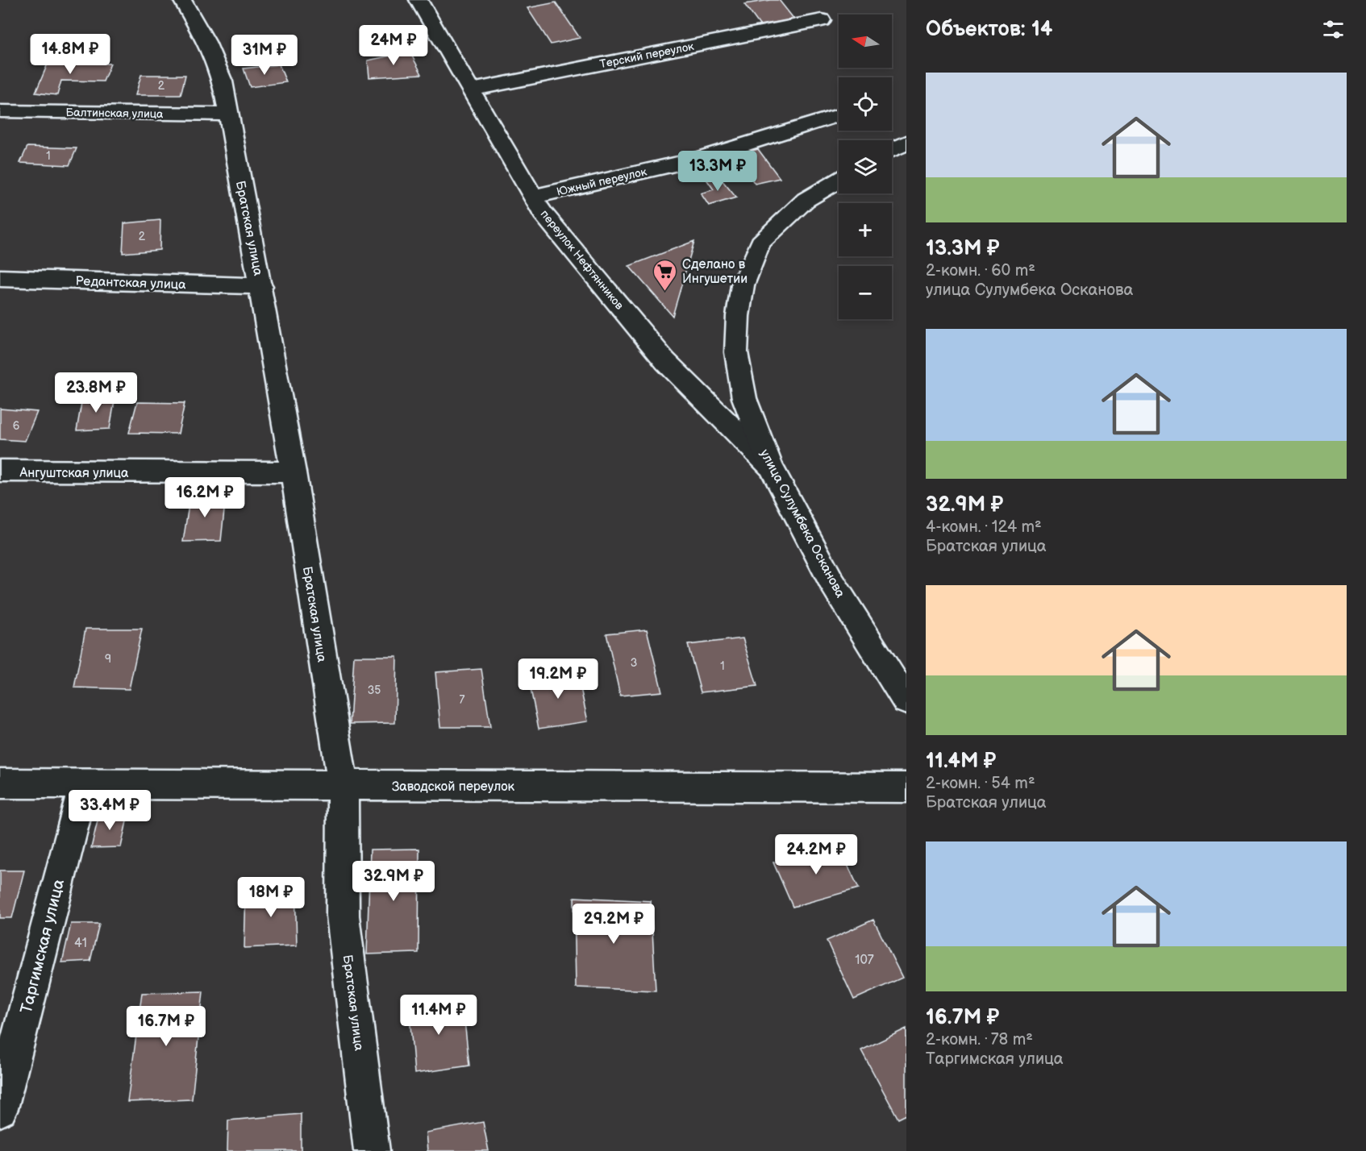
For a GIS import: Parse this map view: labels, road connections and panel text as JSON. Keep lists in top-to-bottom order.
{
  "streets": {
    "street": [
      "Терский переулок",
      "Балтинская улица",
      "Южный переулок",
      "Братская улица",
      "переулок Нефтянников",
      "Редантская улица",
      "Ангуштская улица",
      "улица Сулумбека Осканова",
      "Заводской переулок",
      "Таргимская улица"
    ]
  },
  "crossings": [
    ["Терский переулок", "переулок Нефтянников"],
    ["Балтинская улица", "Братская улица"],
    ["Южный переулок", "переулок Нефтянников"],
    ["Братская улица", "Редантская улица"],
    ["Братская улица", "Ангуштская улица"],
    ["Братская улица", "Заводской переулок"],
    ["переулок Нефтянников", "улица Сулумбека Осканова"],
    ["Заводской переулок", "Таргимская улица"]
  ],
  "places": {
    "supermarket": ["Сделано в Ингушетии"]
  },
  "house_numbers": [
    "2",
    "1",
    "2",
    "6",
    "9",
    "3",
    "1",
    "35",
    "7",
    "41",
    "107"
  ],
  "north": "left",
  "page": {
    "heading": "Объектов: 14",
    "map_buttons": ["+", "−"],
    "price": [
      "24M ₽",
      "14.8M ₽",
      "31M ₽",
      "13.3M ₽",
      "23.8M ₽",
      "16.2M ₽",
      "19.2M ₽",
      "33.4M ₽",
      "24.2M ₽",
      "32.9M ₽",
      "18M ₽",
      "29.2M ₽",
      "11.4M ₽",
      "16.7M ₽"
    ],
    "list": [
      {
        "name": "13.3M ₽",
        "note": "2-комн. · 60 m² · улица Сулумбека Осканова"
      },
      {
        "name": "32.9M ₽",
        "note": "4-комн. · 124 m² · Братская улица"
      },
      {
        "name": "11.4M ₽",
        "note": "2-комн. · 54 m² · Братская улица"
      },
      {
        "name": "16.7M ₽",
        "note": "2-комн. · 78 m² · Таргимская улица"
      }
    ]
  }
}
